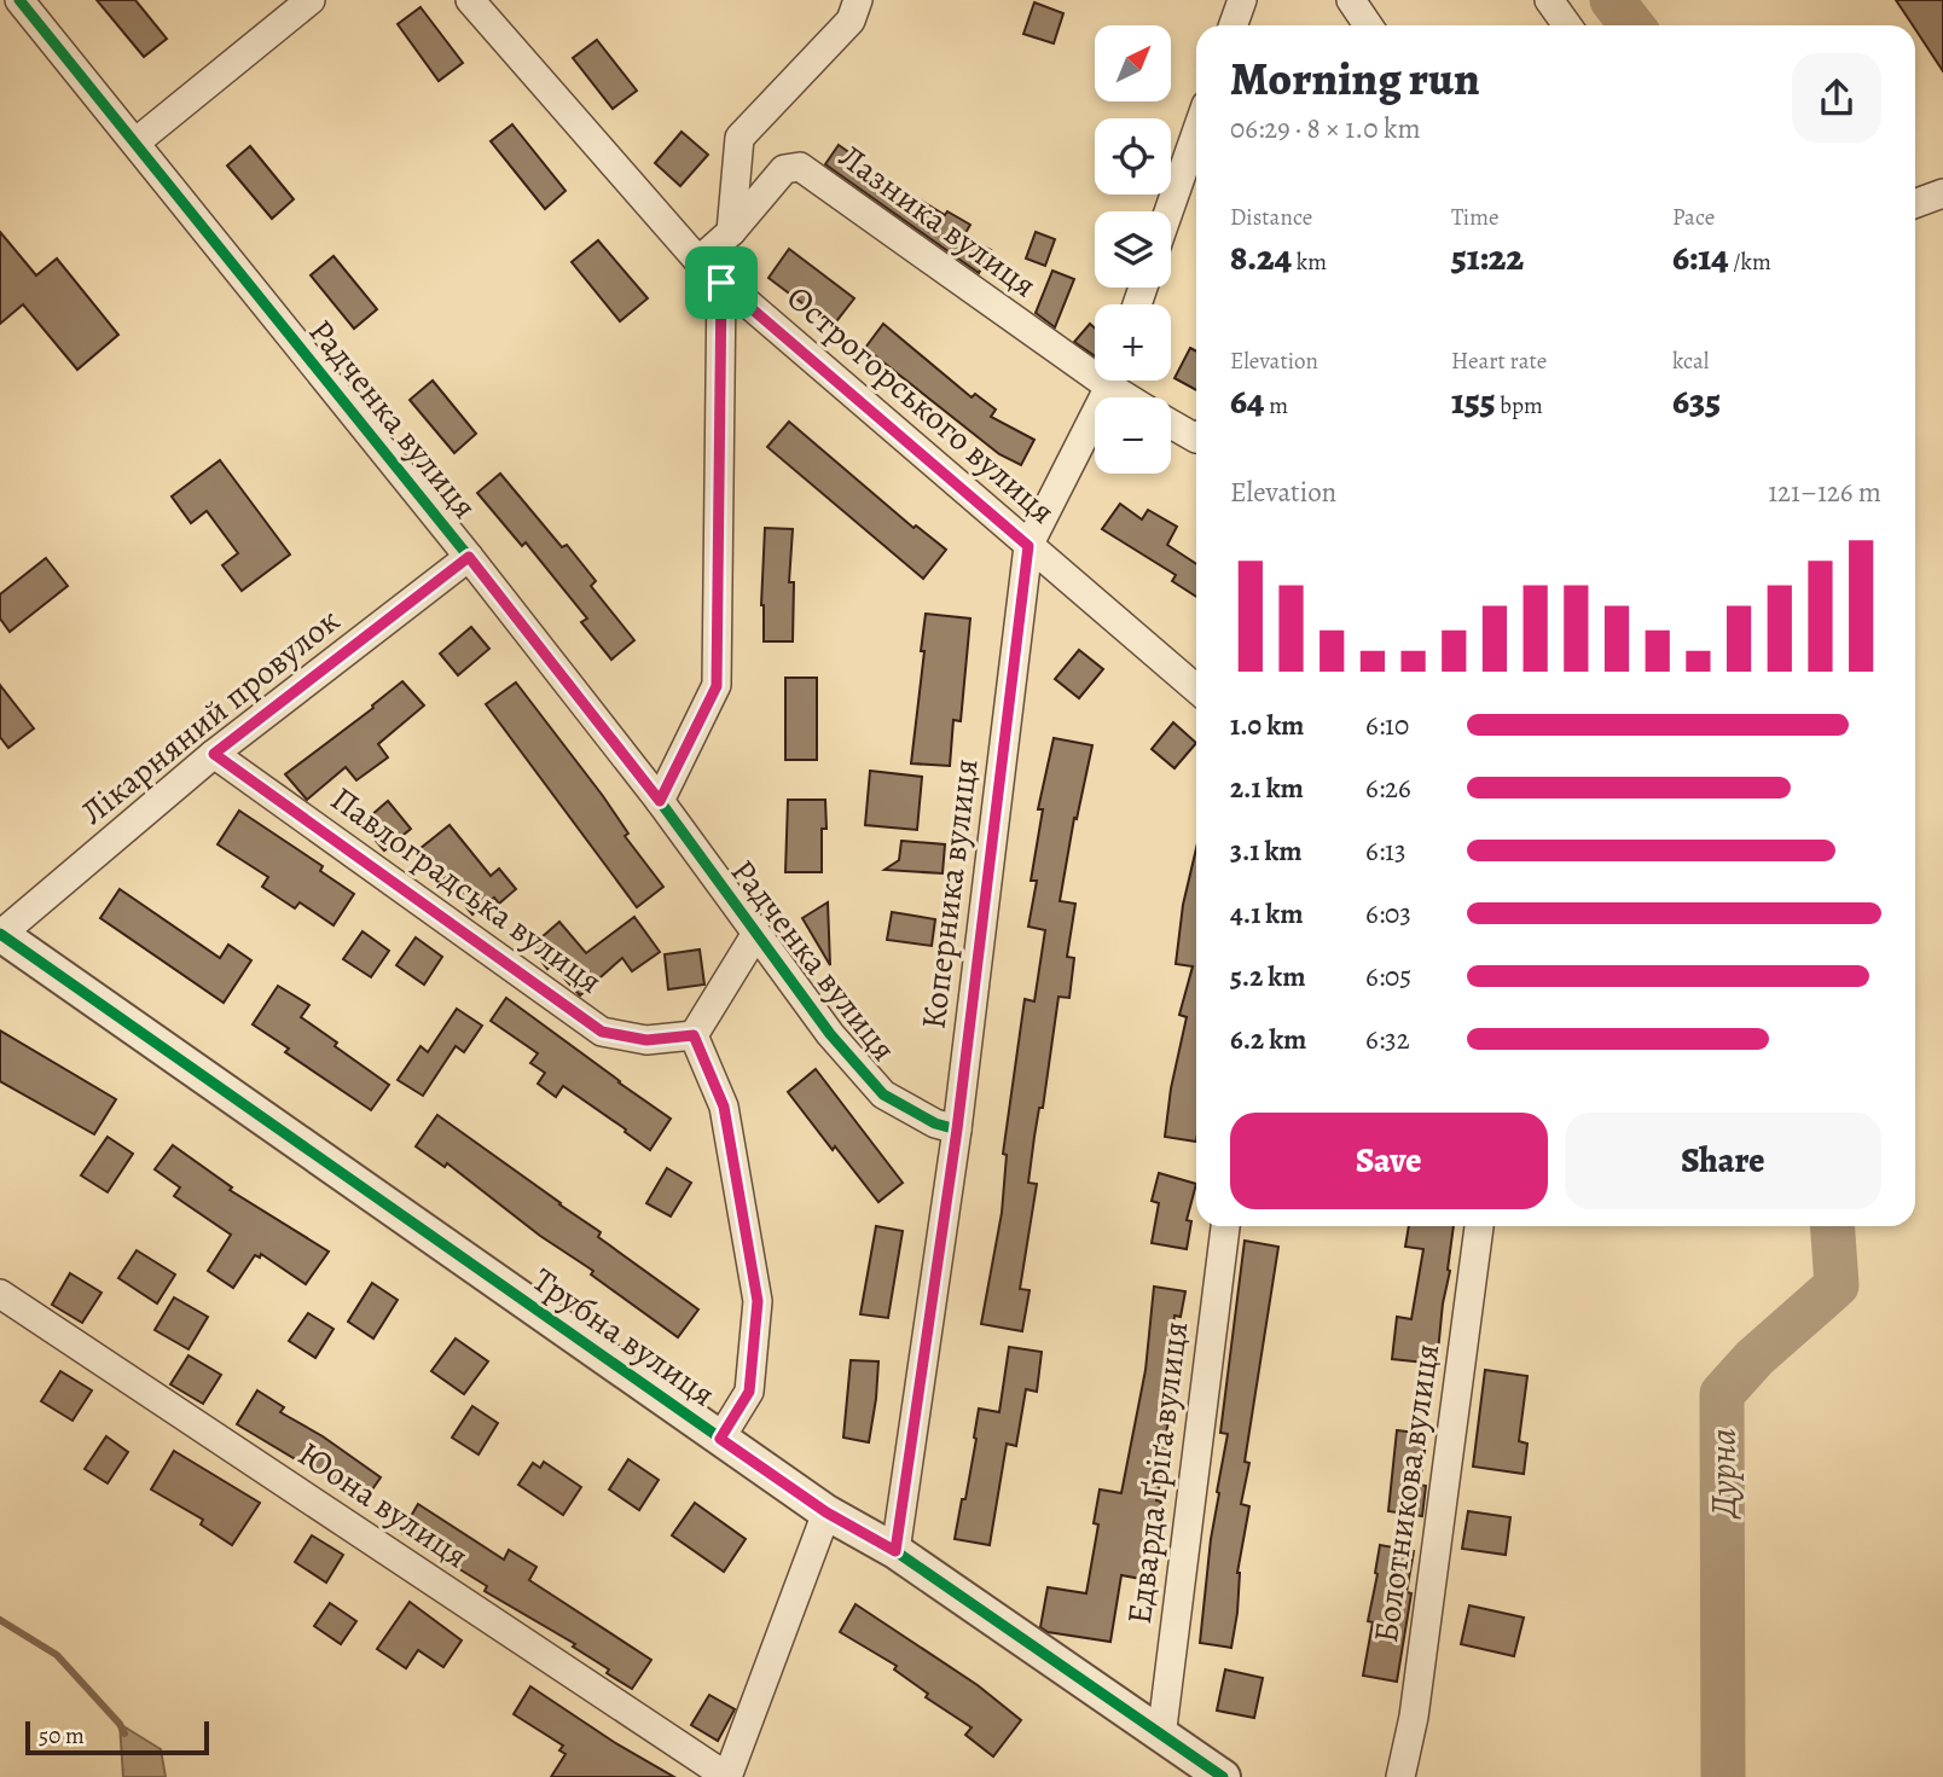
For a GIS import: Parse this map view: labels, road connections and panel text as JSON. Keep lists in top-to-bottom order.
{
  "streets": {
    "street": [
      "Лазника вулиця",
      "Острогорського вулиця",
      "Радченка вулиця",
      "Лікарняний провулок",
      "Павлоградська вулиця",
      "Коперника вулиця",
      "Трубна вулиця",
      "Едварда Ґріґа вулиця",
      "Болотникова вулиця",
      "Юона вулиця"
    ]
  },
  "crossings": [
    ["Лазника вулиця", "Острогорського вулиця"],
    ["Острогорського вулиця", "Коперника вулиця"],
    ["Радченка вулиця", "Лікарняний провулок"],
    ["Радченка вулиця", "Коперника вулиця"],
    ["Лікарняний провулок", "Павлоградська вулиця"],
    ["Лікарняний провулок", "Трубна вулиця"],
    ["Коперника вулиця", "Трубна вулиця"],
    ["Трубна вулиця", "Едварда Ґріґа вулиця"]
  ],
  "water": ["Дурна"],
  "scale_bar": "50 m",
  "north": "top right",
  "page": {
    "map_buttons": ["+", "−"],
    "heading": ["Morning run", "06:29 · 8 × 1.0 km"],
    "stats": [
      ["Distance", "8.24 km"],
      ["Time", "51:22"],
      ["Pace", "6:14 /km"],
      ["Elevation", "64 m"],
      ["Heart rate", "155 bpm"],
      ["kcal", "635"]
    ],
    "chart": ["Elevation", "121–126 m"],
    "list": [
      {
        "name": "1.0 km",
        "note": "6:10"
      },
      {
        "name": "2.1 km",
        "note": "6:26"
      },
      {
        "name": "3.1 km",
        "note": "6:13"
      },
      {
        "name": "4.1 km",
        "note": "6:03"
      },
      {
        "name": "5.2 km",
        "note": "6:05"
      },
      {
        "name": "6.2 km",
        "note": "6:32"
      }
    ],
    "buttons": ["Save", "Share"],
    "scale": "50 m"
  }
}
